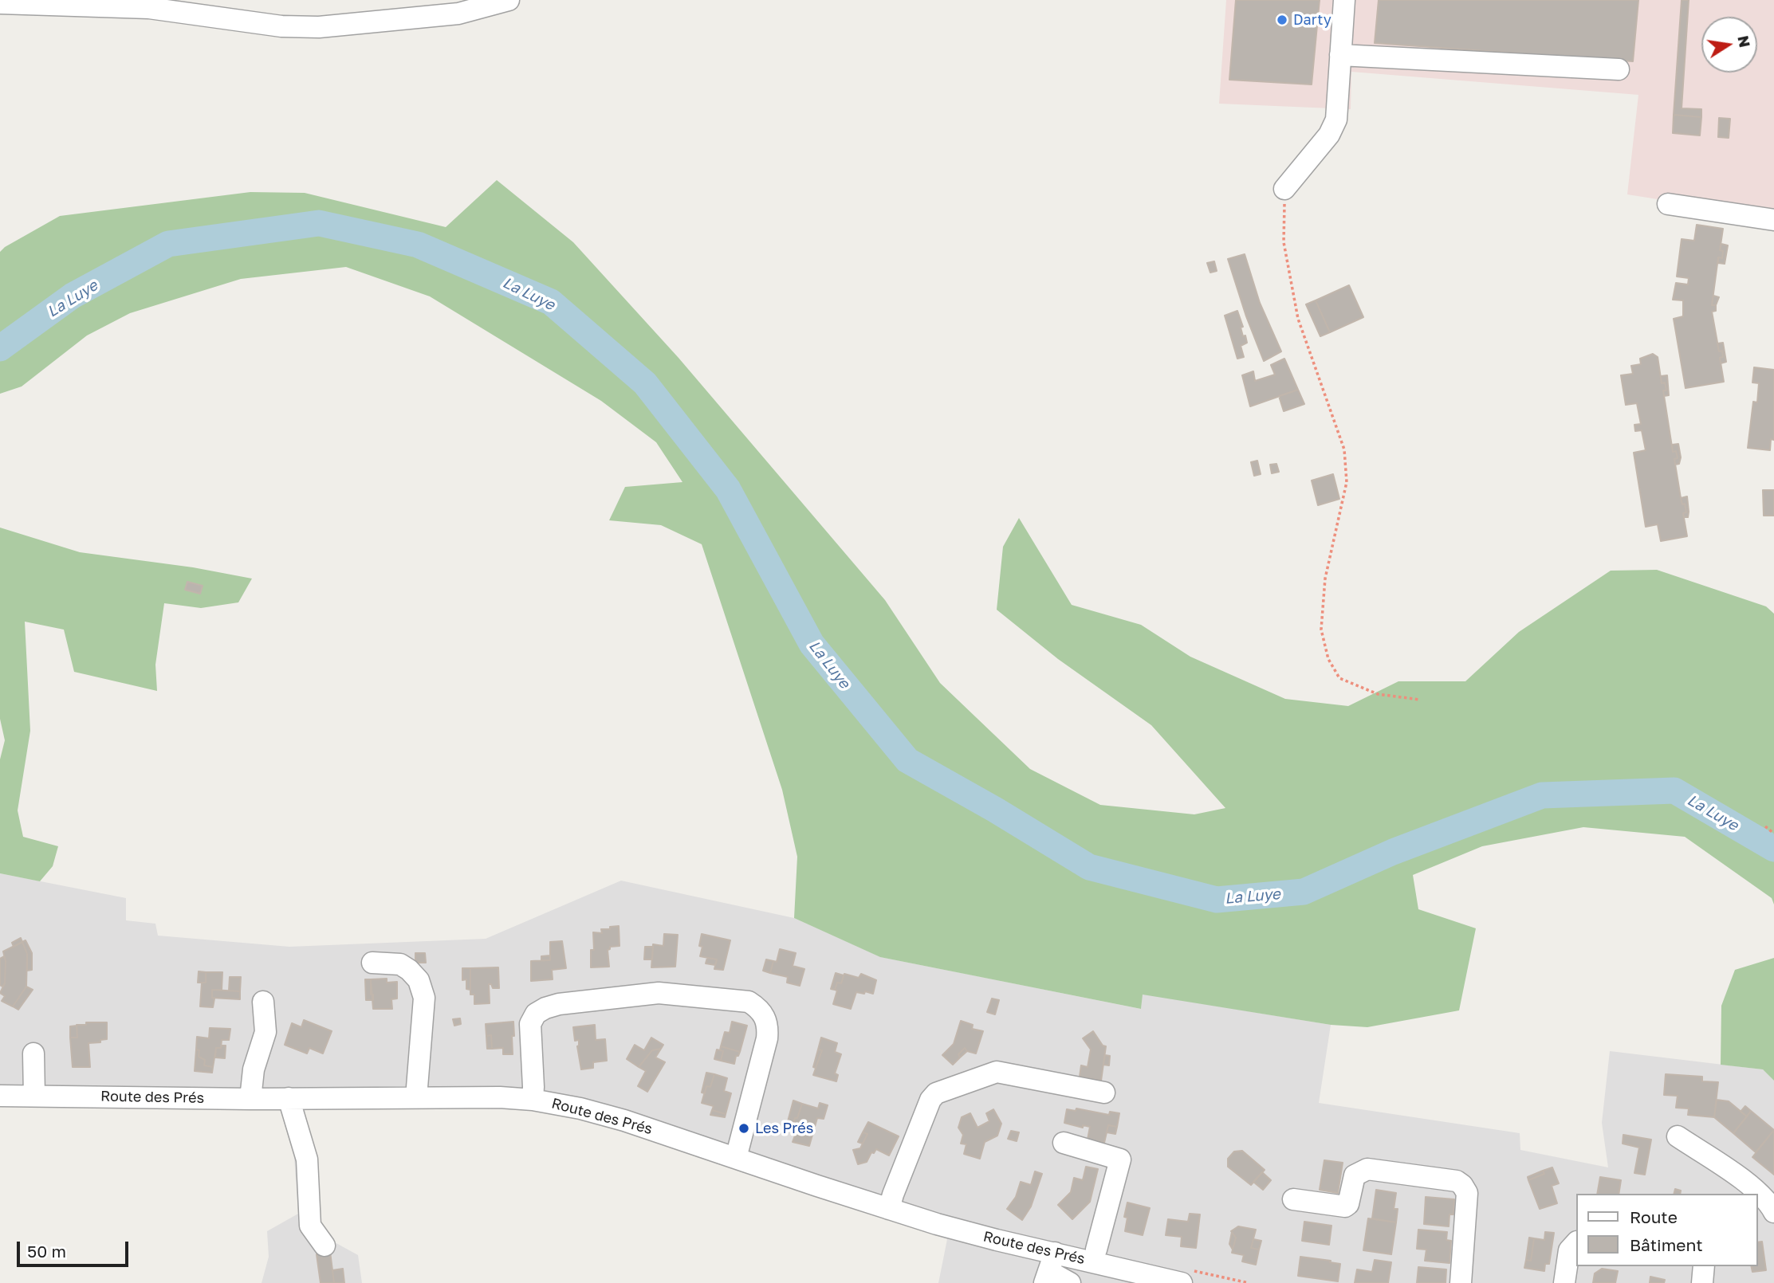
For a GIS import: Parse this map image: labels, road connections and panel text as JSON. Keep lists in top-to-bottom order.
{
  "streets": {
    "street": ["Route des Prés"]
  },
  "water": ["La Luye"],
  "places": ["Darty", "Les Prés"],
  "legend": ["Route", "Bâtiment"],
  "scale_bar": "50 m",
  "north": "right"
}
